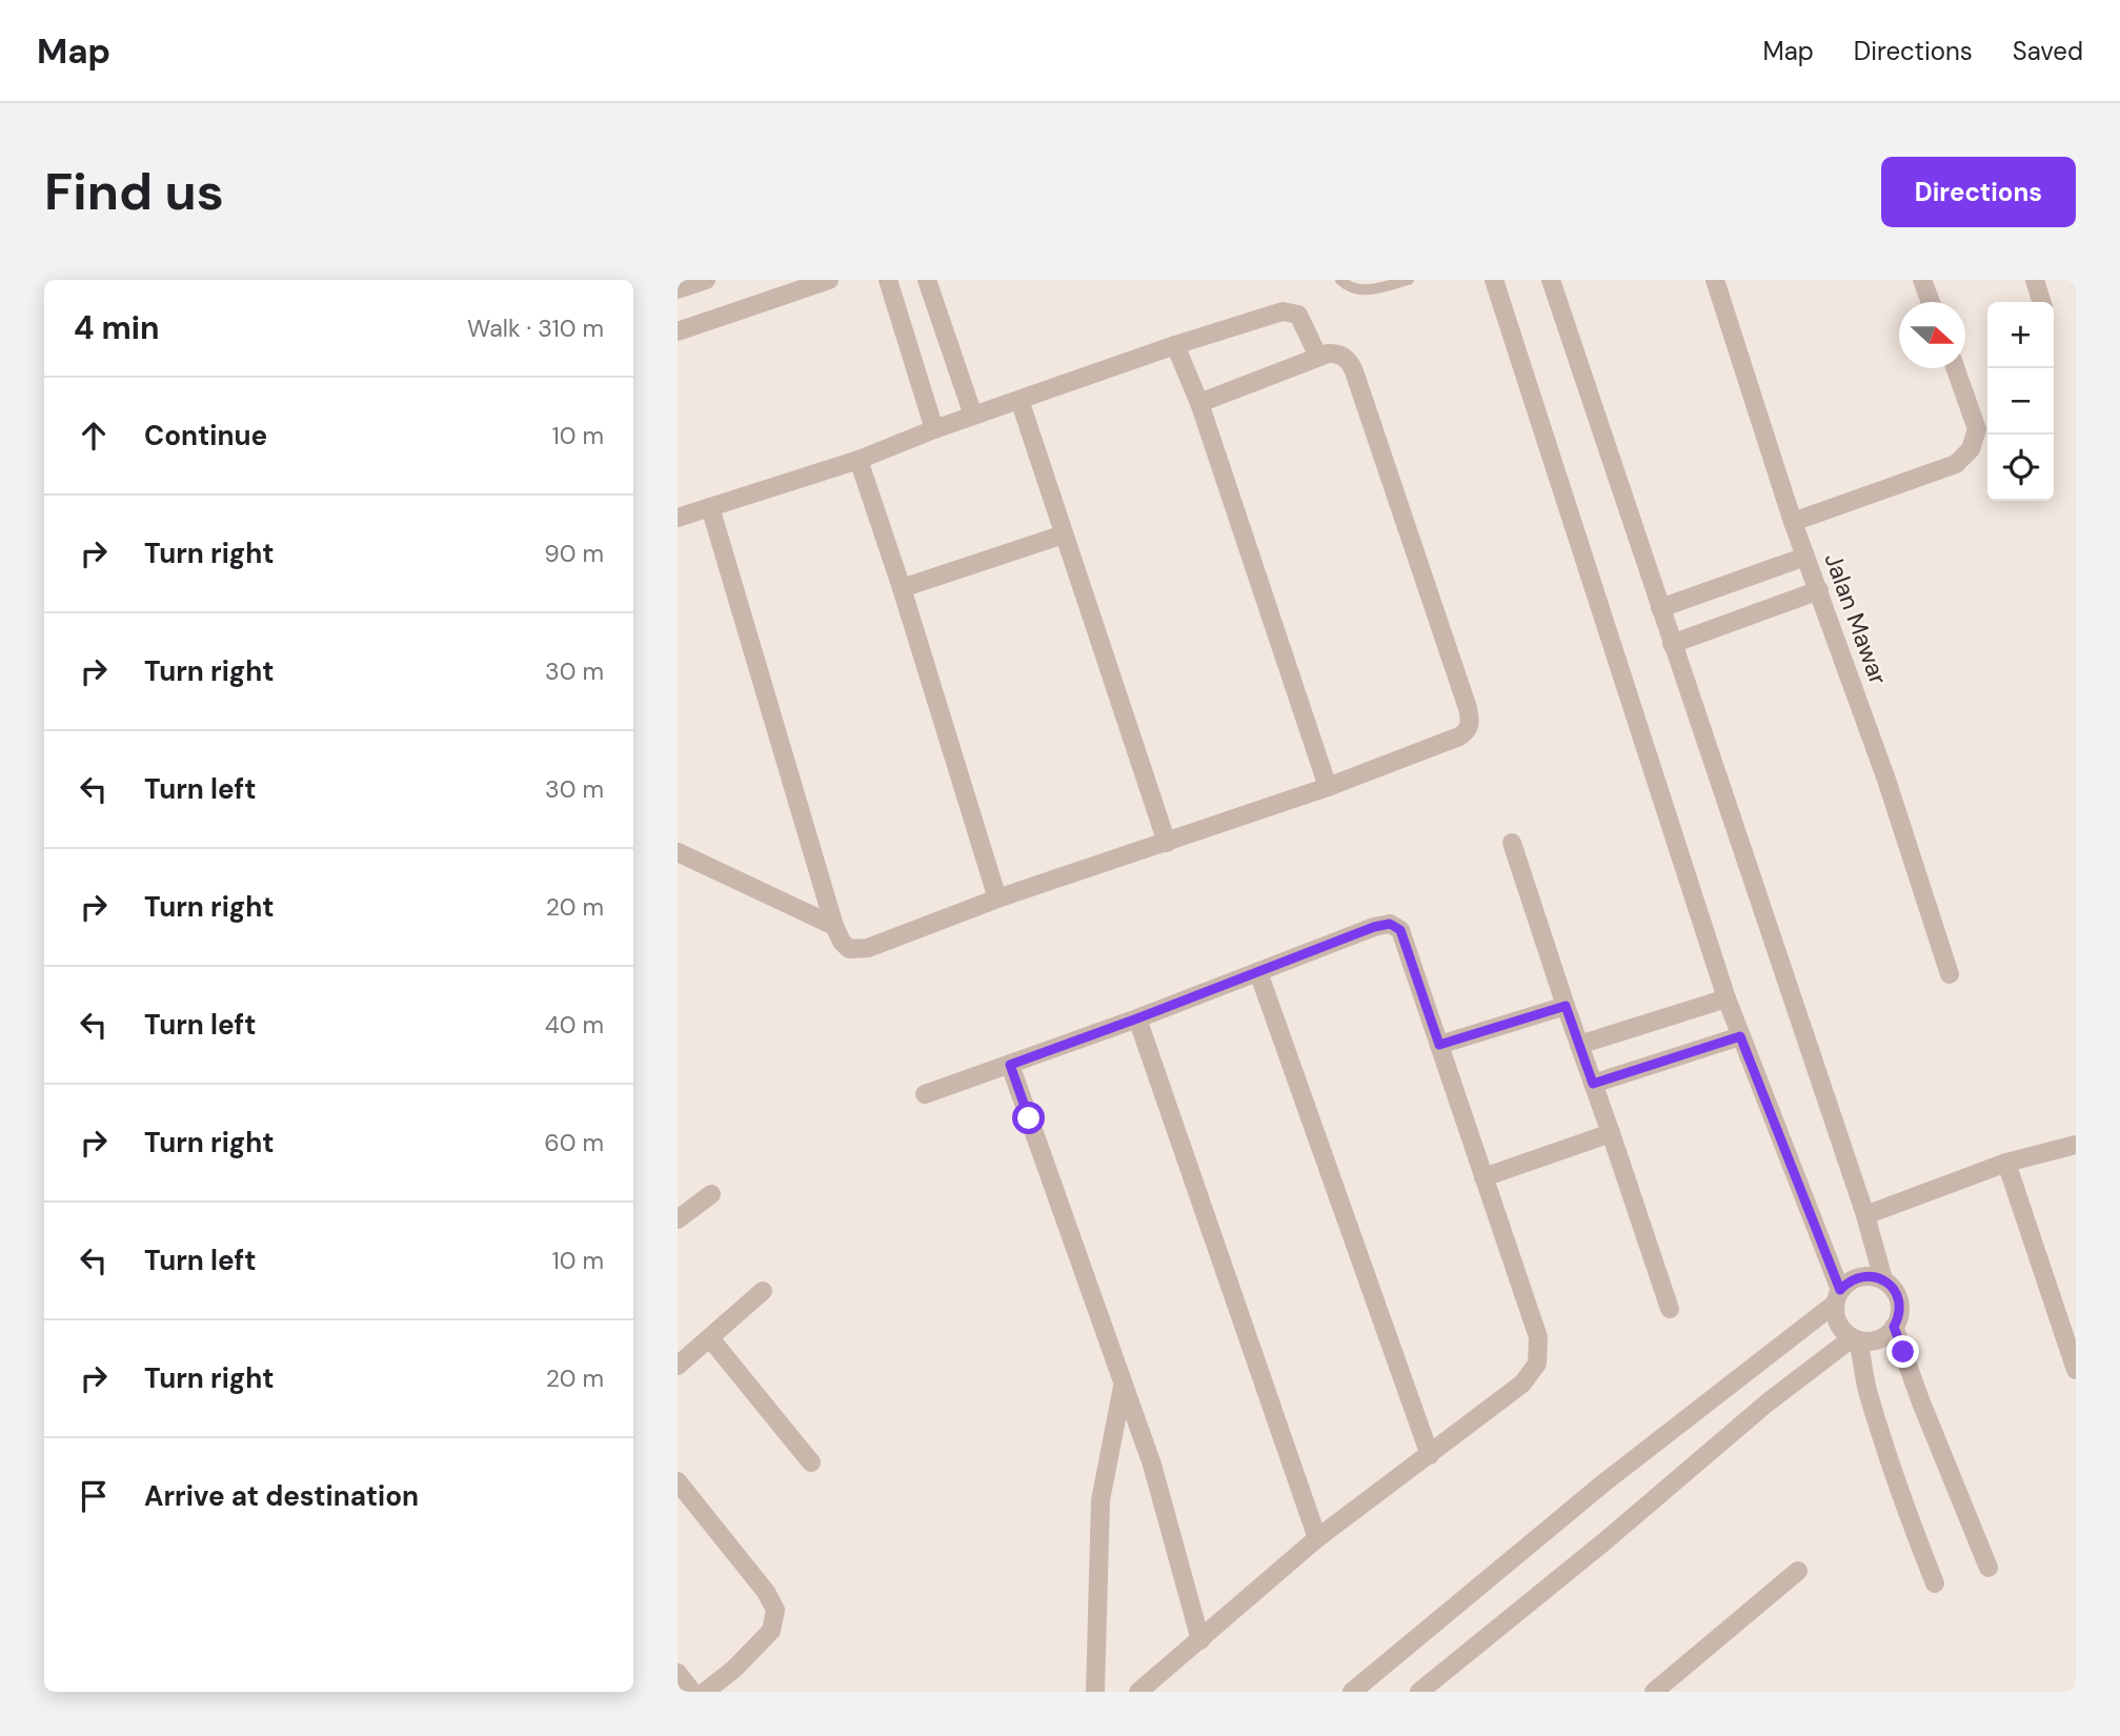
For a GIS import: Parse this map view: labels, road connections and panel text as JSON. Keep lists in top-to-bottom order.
{
  "streets": {
    "street": ["Jalan Mawar"]
  },
  "north": "right",
  "page": {
    "header": "Map",
    "nav": ["Map", "Directions", "Saved"],
    "buttons": "Directions",
    "title": "Find us",
    "heading": ["4 min", "Walk · 310 m"],
    "map_buttons": ["+", "−"],
    "list": [
      ["Continue", "10 m"],
      ["Turn right", "90 m"],
      ["Turn right", "30 m"],
      ["Turn left", "30 m"],
      ["Turn right", "20 m"],
      ["Turn left", "40 m"],
      ["Turn right", "60 m"],
      ["Turn left", "10 m"],
      ["Turn right", "20 m"],
      "Arrive at destination"
    ]
  }
}
